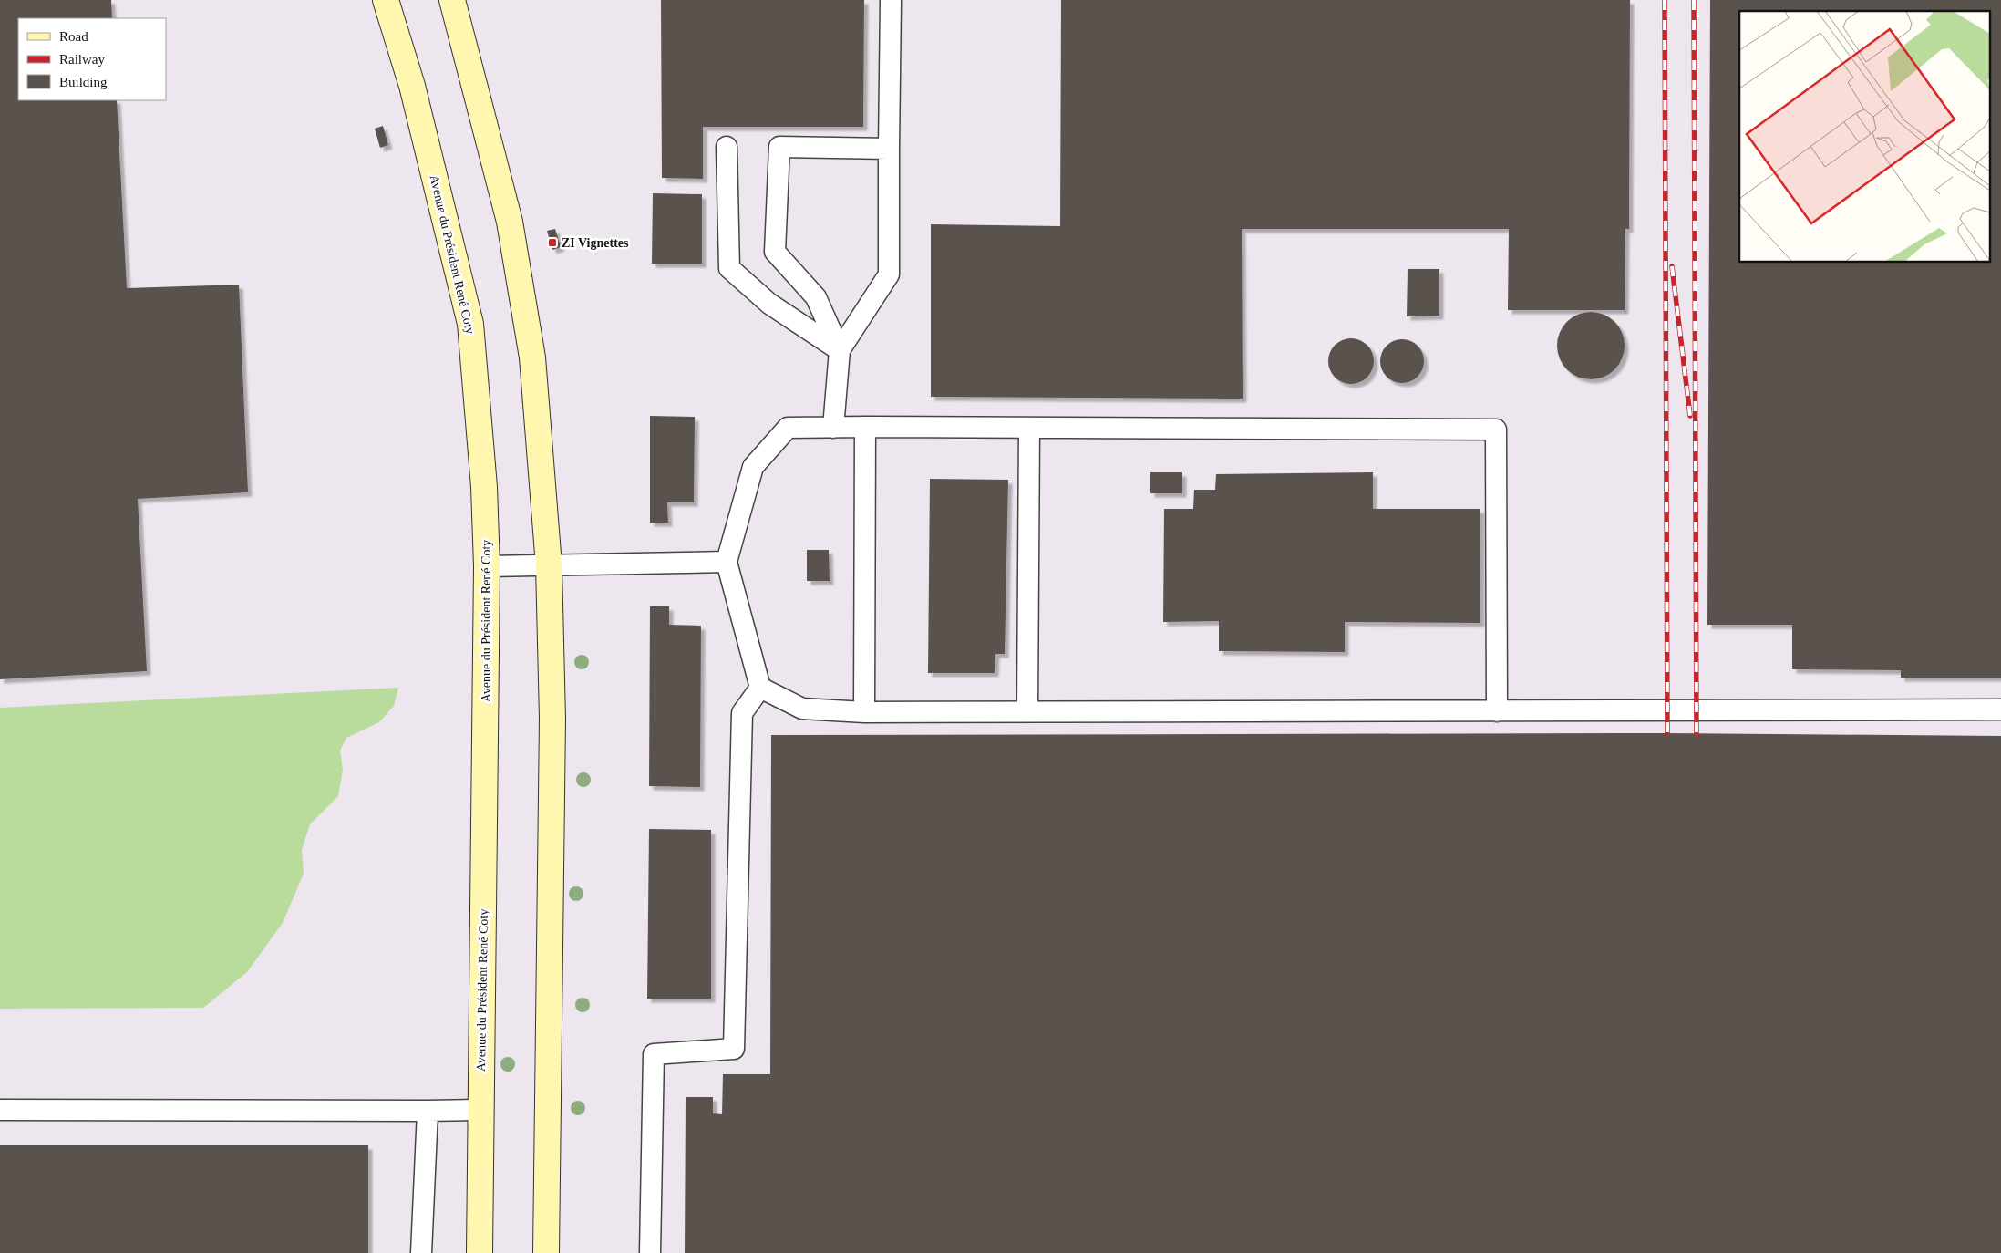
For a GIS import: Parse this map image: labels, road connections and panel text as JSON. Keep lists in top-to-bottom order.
{
  "streets": {
    "main road": ["Avenue du Président René Coty"]
  },
  "places": {
    "transit": ["ZI Vignettes"]
  },
  "legend": ["Road", "Railway", "Building"]
}
